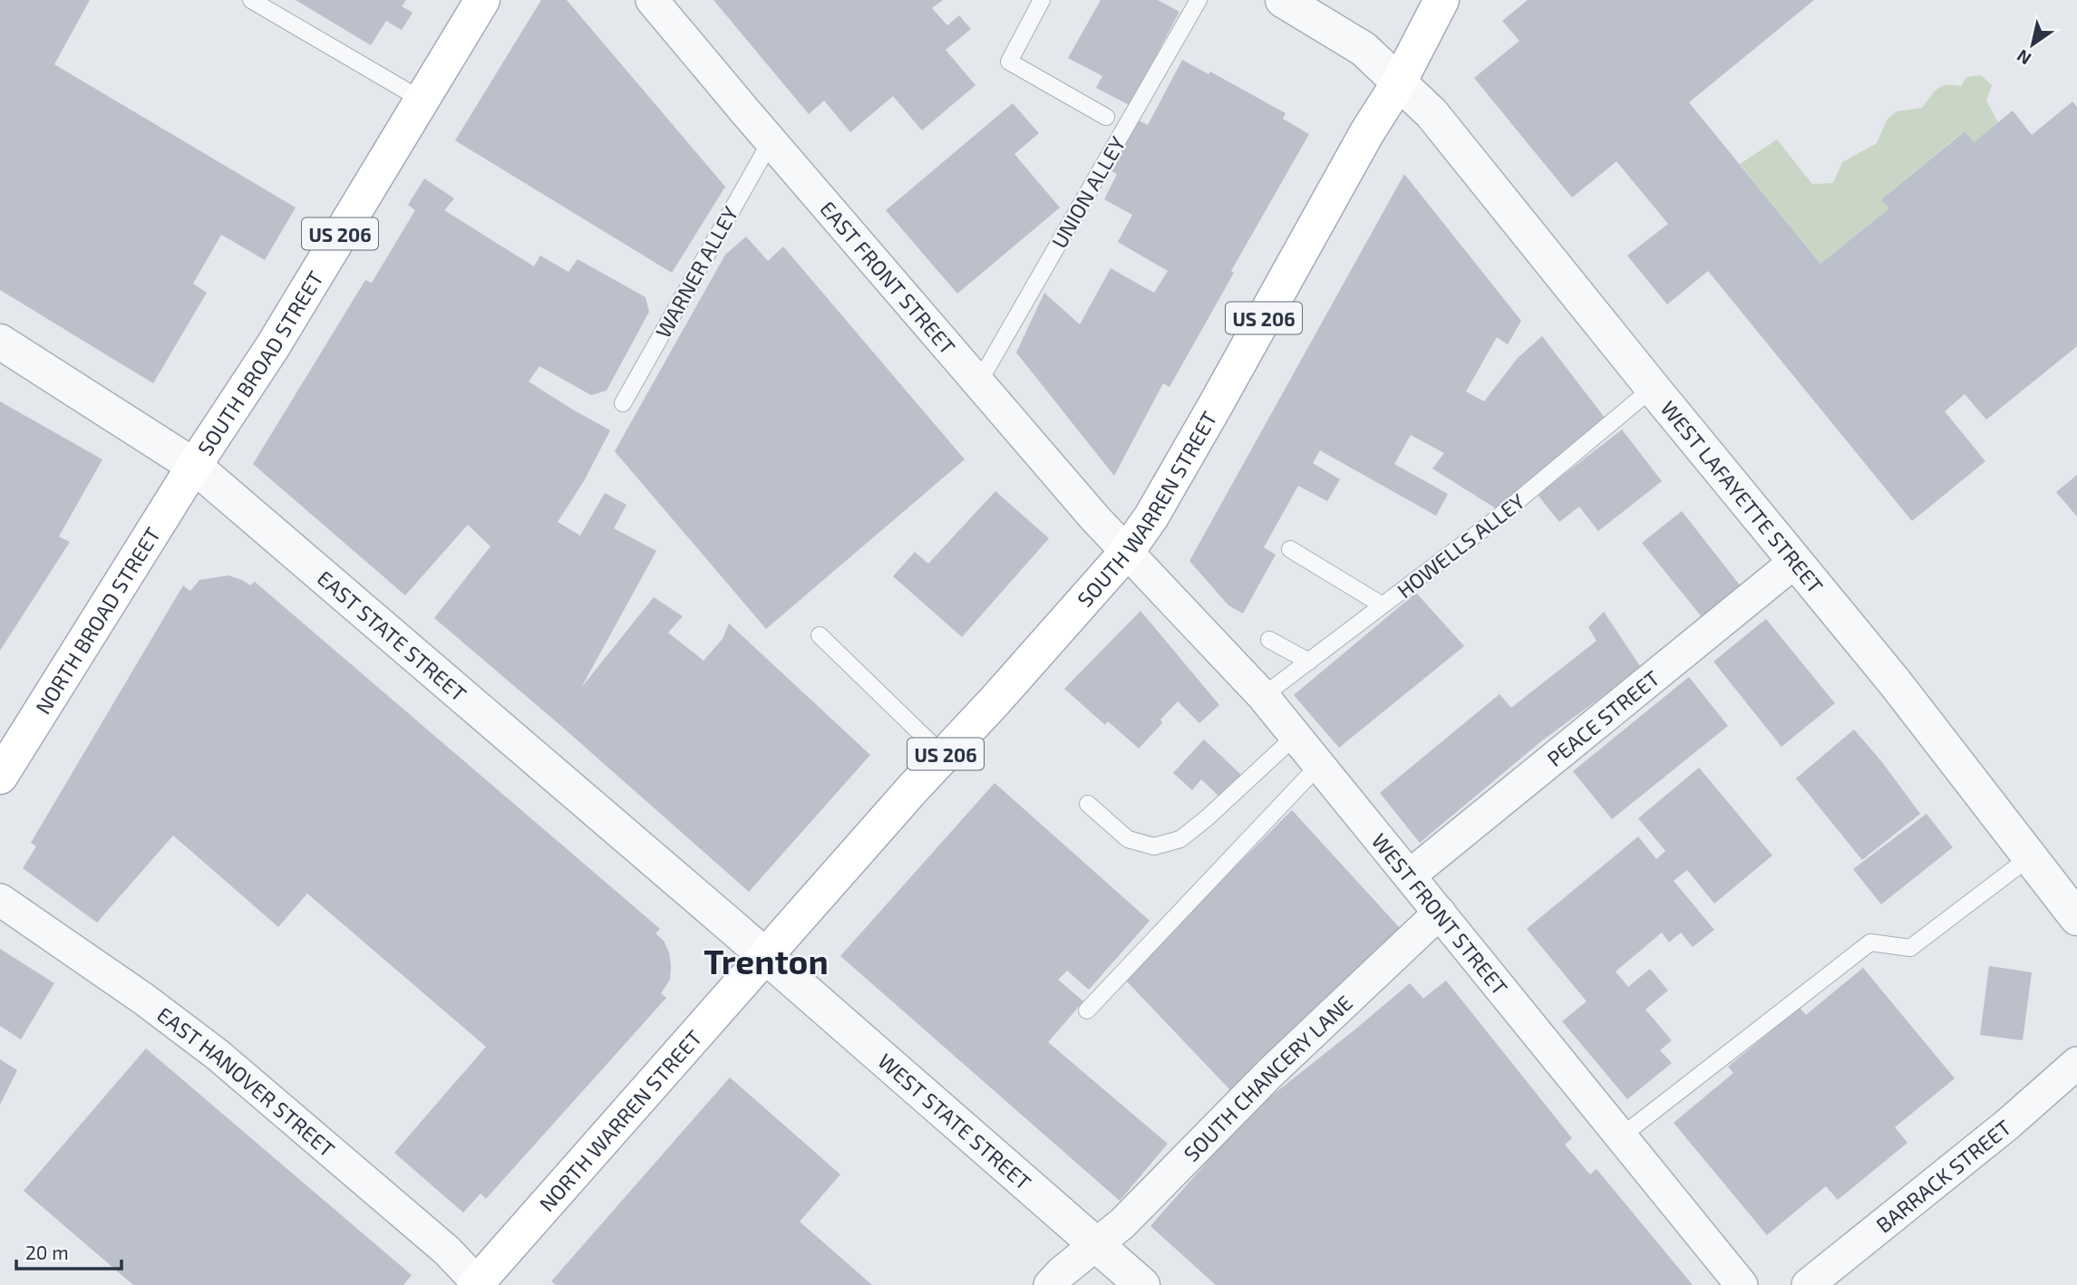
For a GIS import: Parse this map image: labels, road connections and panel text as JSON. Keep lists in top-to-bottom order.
{
  "streets": {
    "main road": [
      "US 206",
      "SOUTH BROAD STREET",
      "SOUTH WARREN STREET",
      "NORTH BROAD STREET",
      "NORTH WARREN STREET"
    ],
    "street": [
      "EAST FRONT STREET",
      "WEST LAFAYETTE STREET",
      "EAST STATE STREET",
      "PEACE STREET",
      "WEST FRONT STREET",
      "SOUTH CHANCERY LANE",
      "EAST HANOVER STREET",
      "WEST STATE STREET",
      "BARRACK STREET"
    ],
    "lane": ["UNION ALLEY", "WARNER ALLEY", "HOWELLS ALLEY"]
  },
  "crossings": [
    ["UNION ALLEY", "EAST FRONT STREET"],
    ["WARNER ALLEY", "EAST FRONT STREET"],
    ["EAST FRONT STREET", "SOUTH WARREN STREET"],
    ["EAST FRONT STREET", "WEST FRONT STREET"],
    ["SOUTH BROAD STREET", "NORTH BROAD STREET"],
    ["SOUTH BROAD STREET", "EAST STATE STREET"],
    ["WEST LAFAYETTE STREET", "SOUTH WARREN STREET"],
    ["WEST LAFAYETTE STREET", "HOWELLS ALLEY"],
    ["WEST LAFAYETTE STREET", "PEACE STREET"],
    ["SOUTH WARREN STREET", "EAST STATE STREET"],
    ["SOUTH WARREN STREET", "WEST FRONT STREET"],
    ["SOUTH WARREN STREET", "WEST STATE STREET"],
    ["SOUTH WARREN STREET", "NORTH WARREN STREET"],
    ["HOWELLS ALLEY", "WEST FRONT STREET"],
    ["NORTH BROAD STREET", "EAST STATE STREET"],
    ["EAST STATE STREET", "WEST STATE STREET"],
    ["EAST STATE STREET", "NORTH WARREN STREET"],
    ["PEACE STREET", "WEST FRONT STREET"],
    ["WEST FRONT STREET", "SOUTH CHANCERY LANE"],
    ["SOUTH CHANCERY LANE", "WEST STATE STREET"],
    ["EAST HANOVER STREET", "NORTH WARREN STREET"],
    ["WEST STATE STREET", "NORTH WARREN STREET"]
  ],
  "districts": ["Trenton"],
  "scale_bar": "20 m",
  "north": "bottom left"
}
